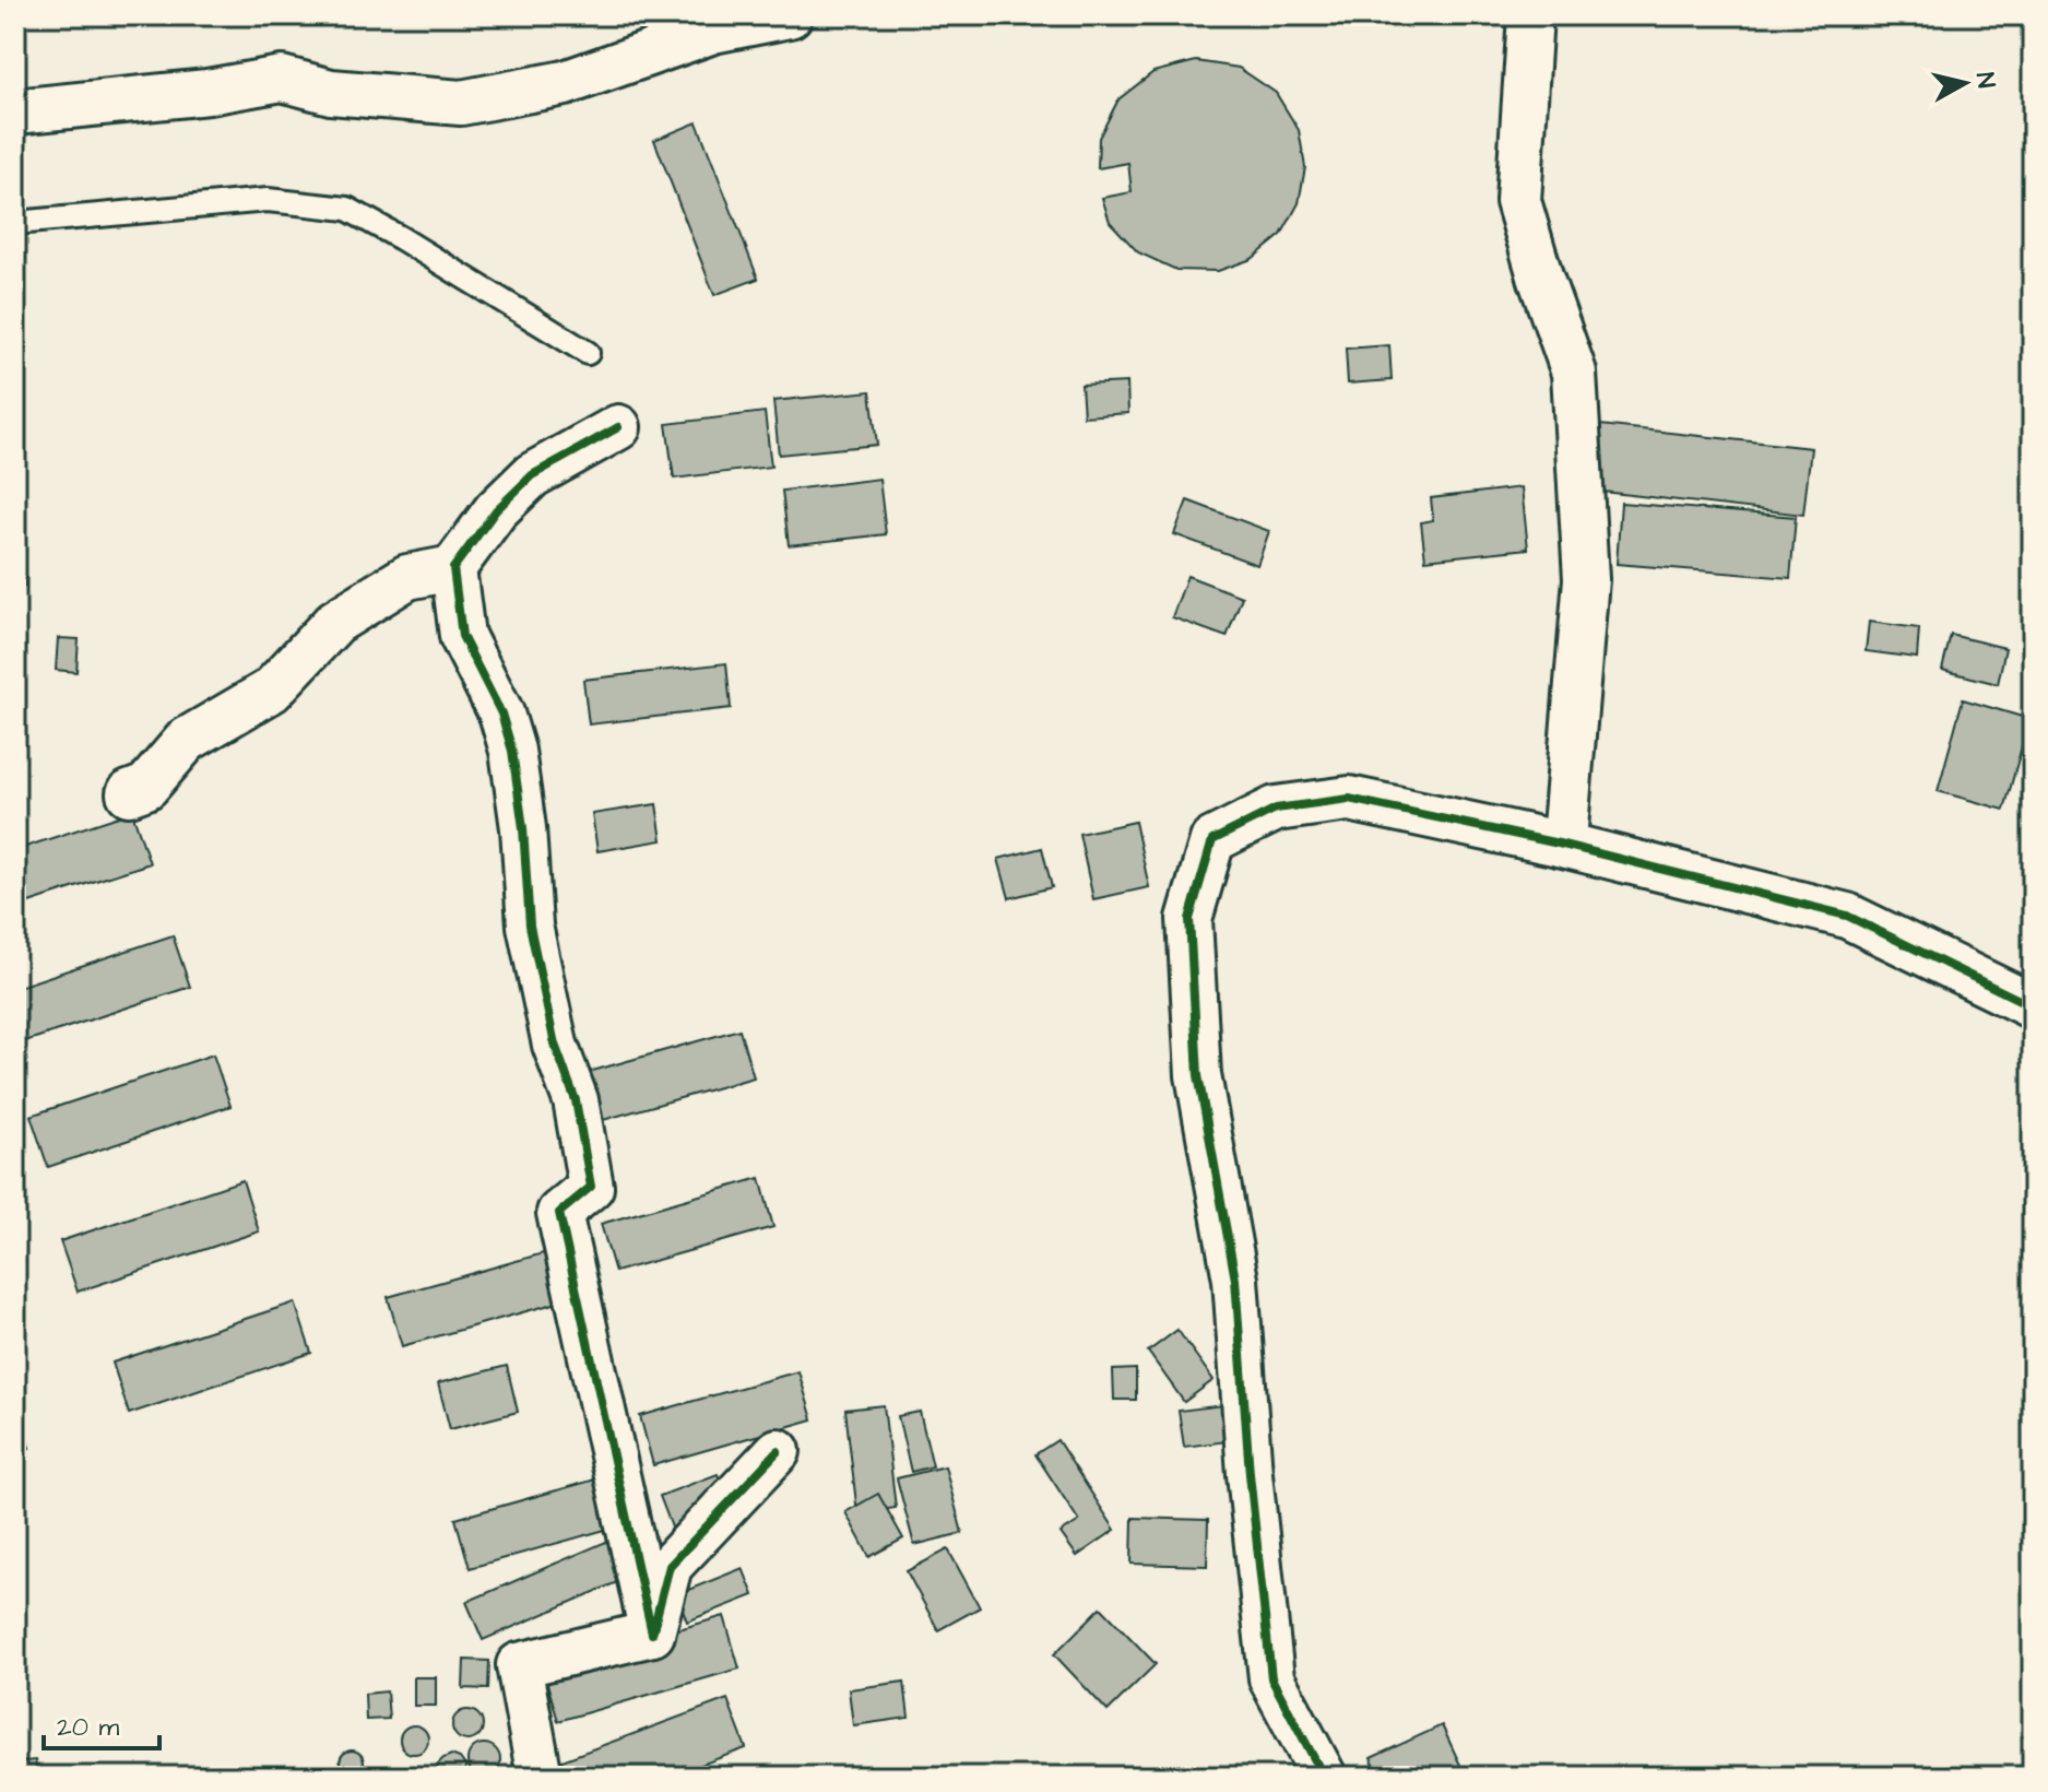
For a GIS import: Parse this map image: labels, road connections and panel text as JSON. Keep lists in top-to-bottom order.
{
  "scale_bar": "20 m",
  "north": "right"
}
